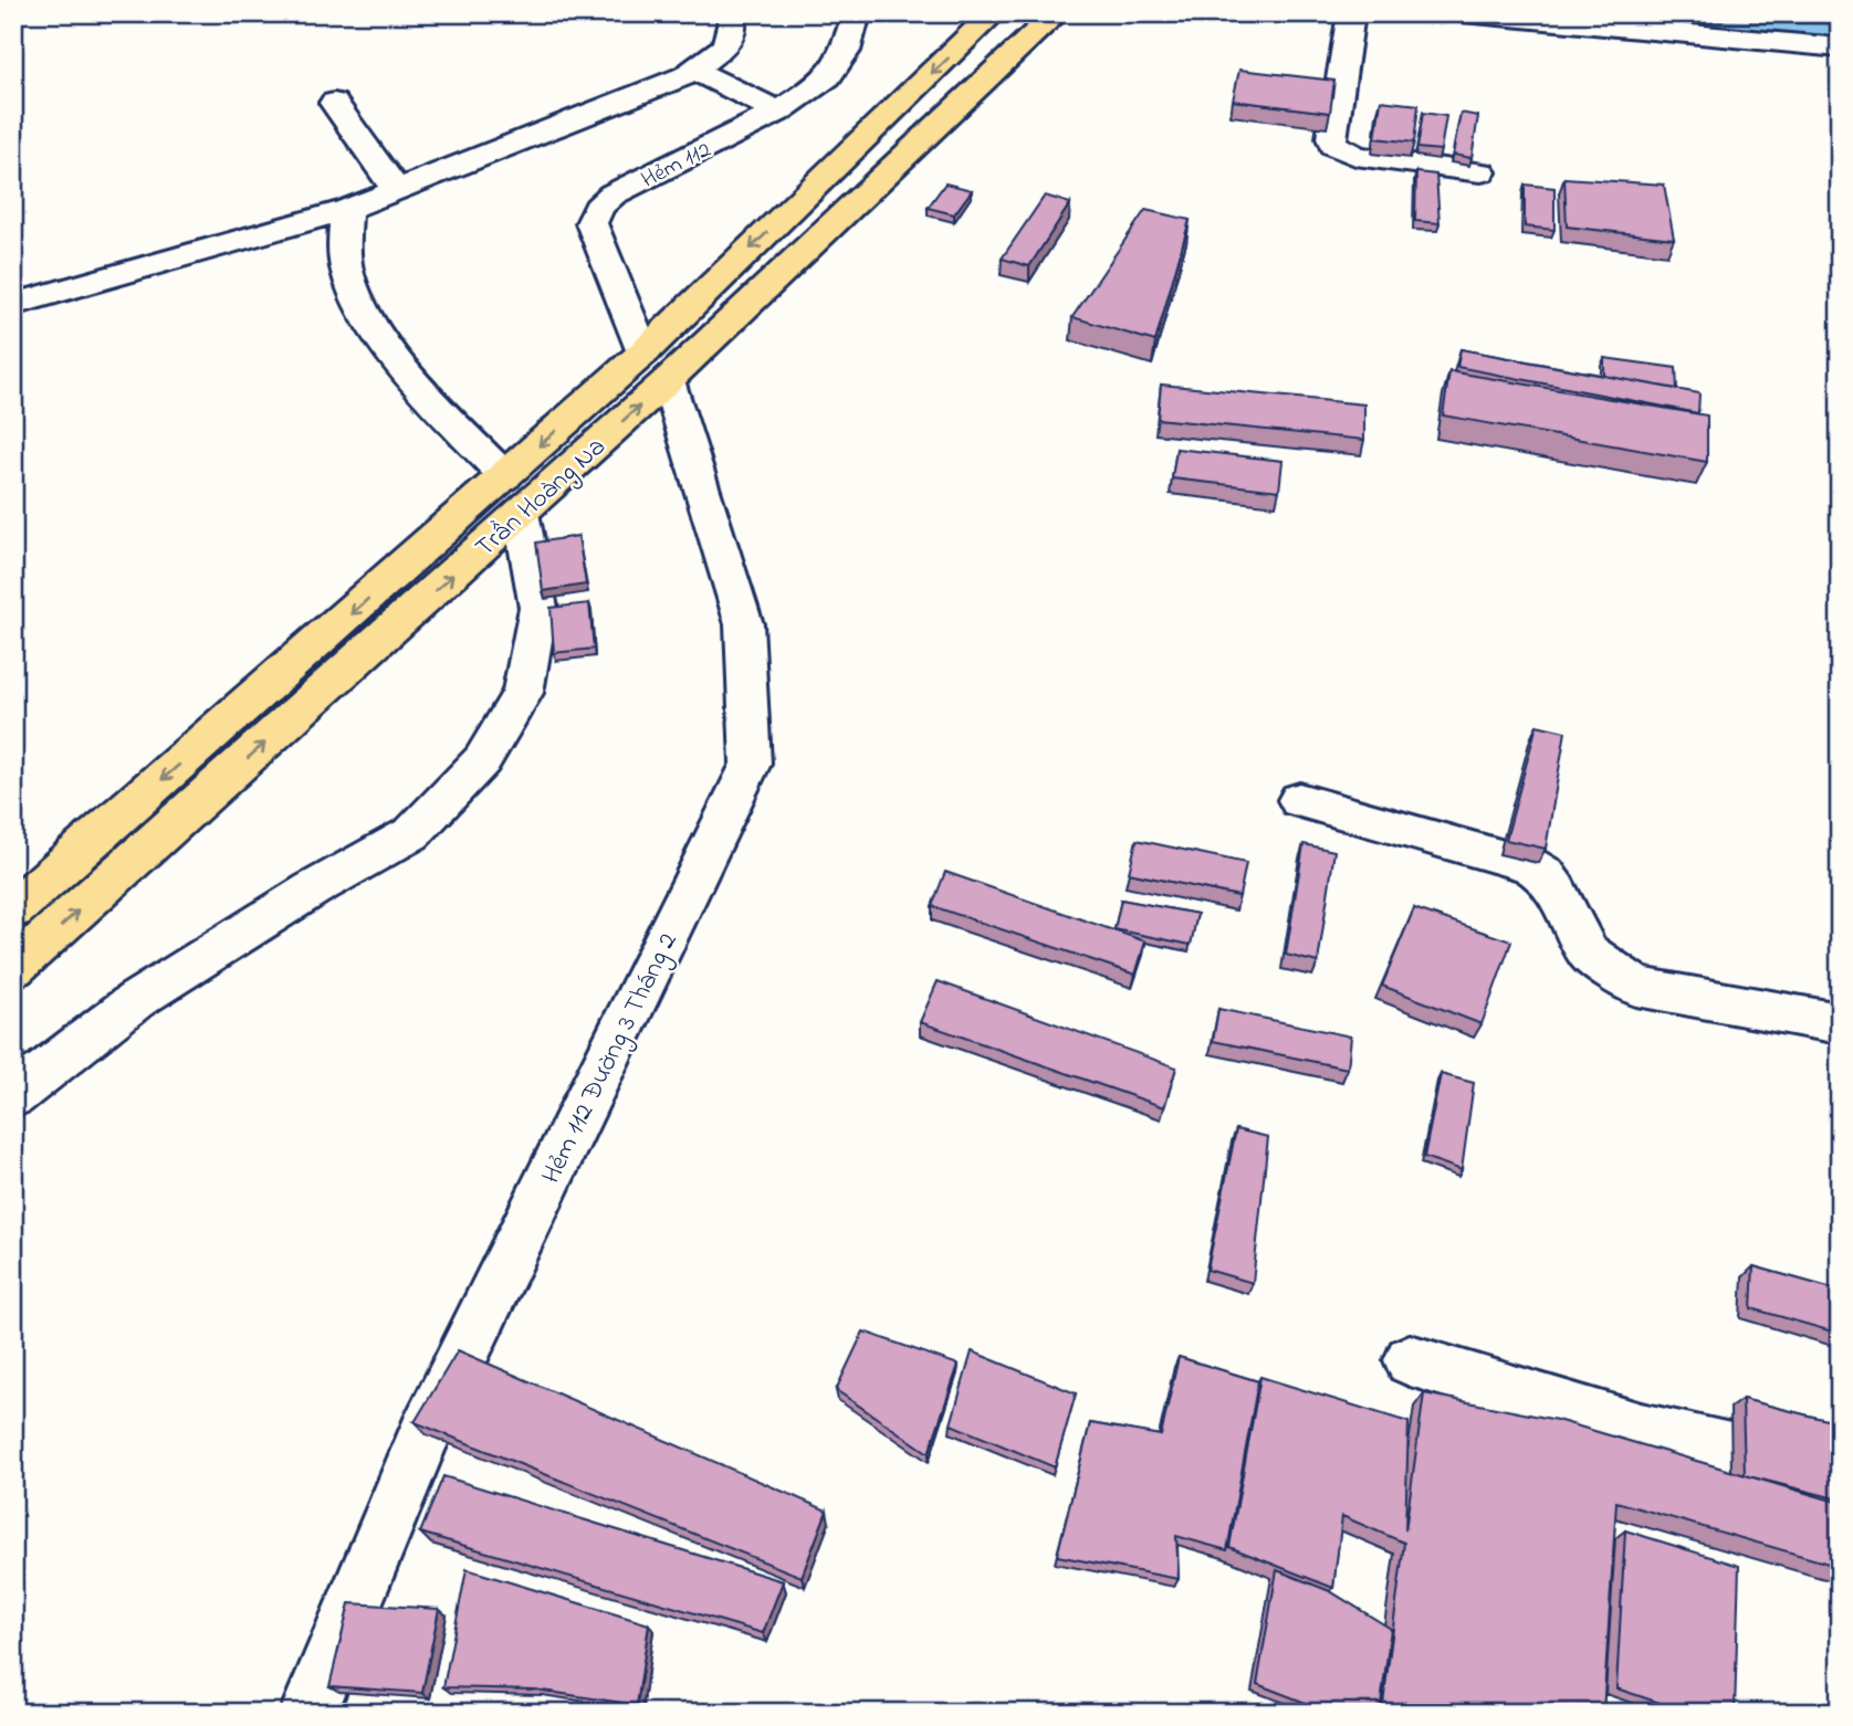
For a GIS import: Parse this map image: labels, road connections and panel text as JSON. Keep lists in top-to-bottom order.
{
  "streets": {
    "main road": ["Trần Hoàng Na"],
    "street": ["Hẻm 112", "Hẻm 112 Đường 3 Tháng 2"]
  },
  "crossings": [
    ["Hẻm 112", "Trần Hoàng Na"],
    ["Hẻm 112", "Hẻm 112 Đường 3 Tháng 2"],
    ["Trần Hoàng Na", "Hẻm 112 Đường 3 Tháng 2"]
  ]
}
